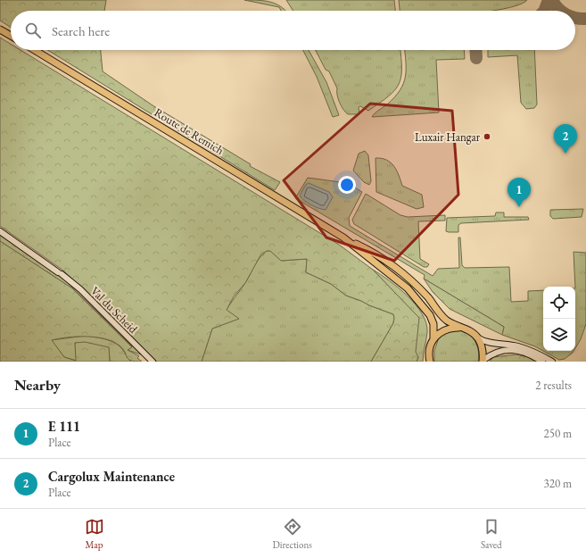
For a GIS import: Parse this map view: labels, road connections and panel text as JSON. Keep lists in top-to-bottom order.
{
  "streets": {
    "main road": ["Route de Remich", "Val du Scheid"]
  },
  "places": ["Luxair Hangar"],
  "page": {
    "search": "Search here",
    "pins": ["2", "1"],
    "heading": ["Nearby", "2 results"],
    "list": [
      {
        "mark": "1",
        "name": "E 111",
        "note": "Place",
        "value": "250 m"
      },
      {
        "mark": "2",
        "name": "Cargolux Maintenance",
        "note": "Place",
        "value": "320 m"
      }
    ],
    "nav": ["Map", "Directions", "Saved"]
  }
}
